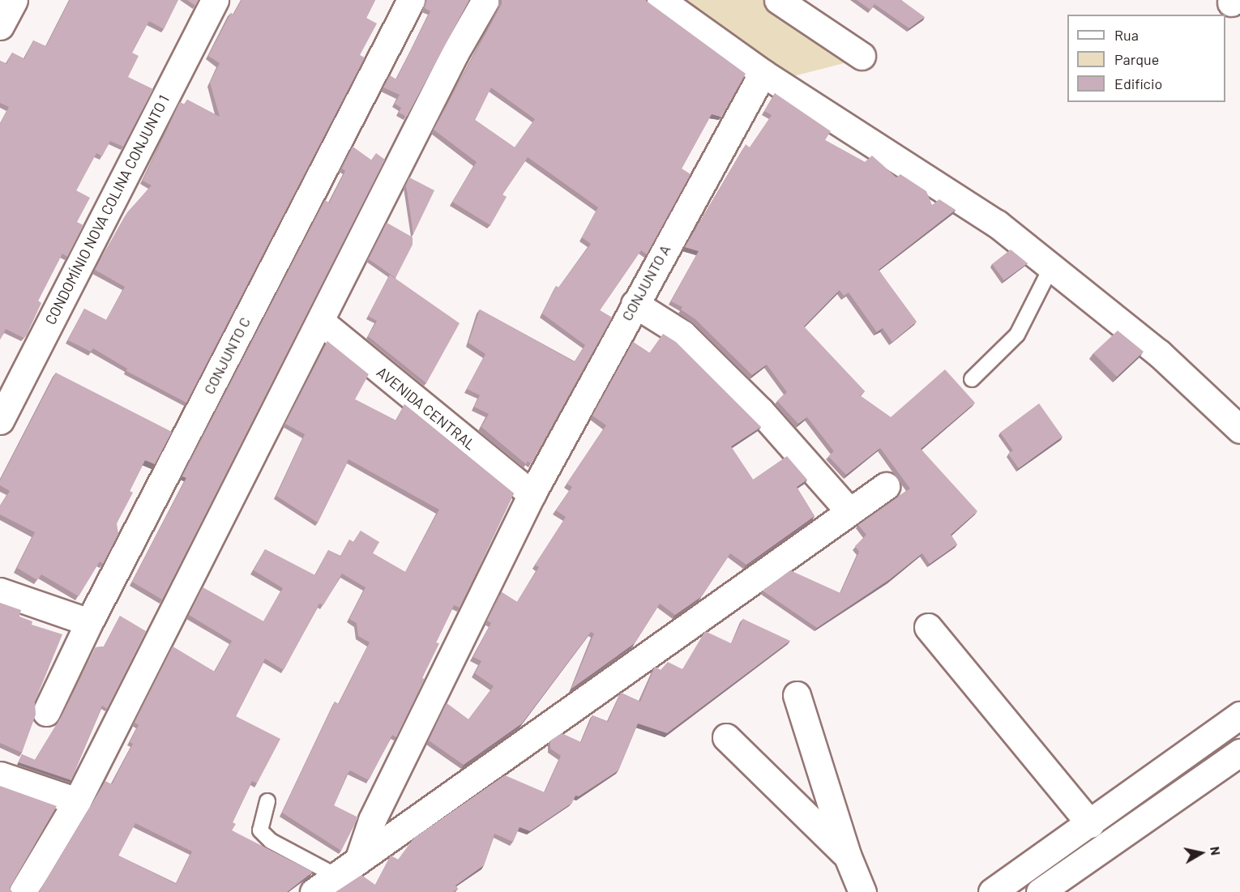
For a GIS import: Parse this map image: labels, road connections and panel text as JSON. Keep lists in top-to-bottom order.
{
  "streets": {
    "street": [
      "CONDOMÍNIO NOVA COLINA CONJUNTO 1",
      "CONJUNTO A",
      "CONJUNTO C",
      "AVENIDA CENTRAL"
    ]
  },
  "crossings": [
    ["CONJUNTO A", "AVENIDA CENTRAL"]
  ],
  "legend": ["Rua", "Parque", "Edifício"],
  "north": "right"
}
